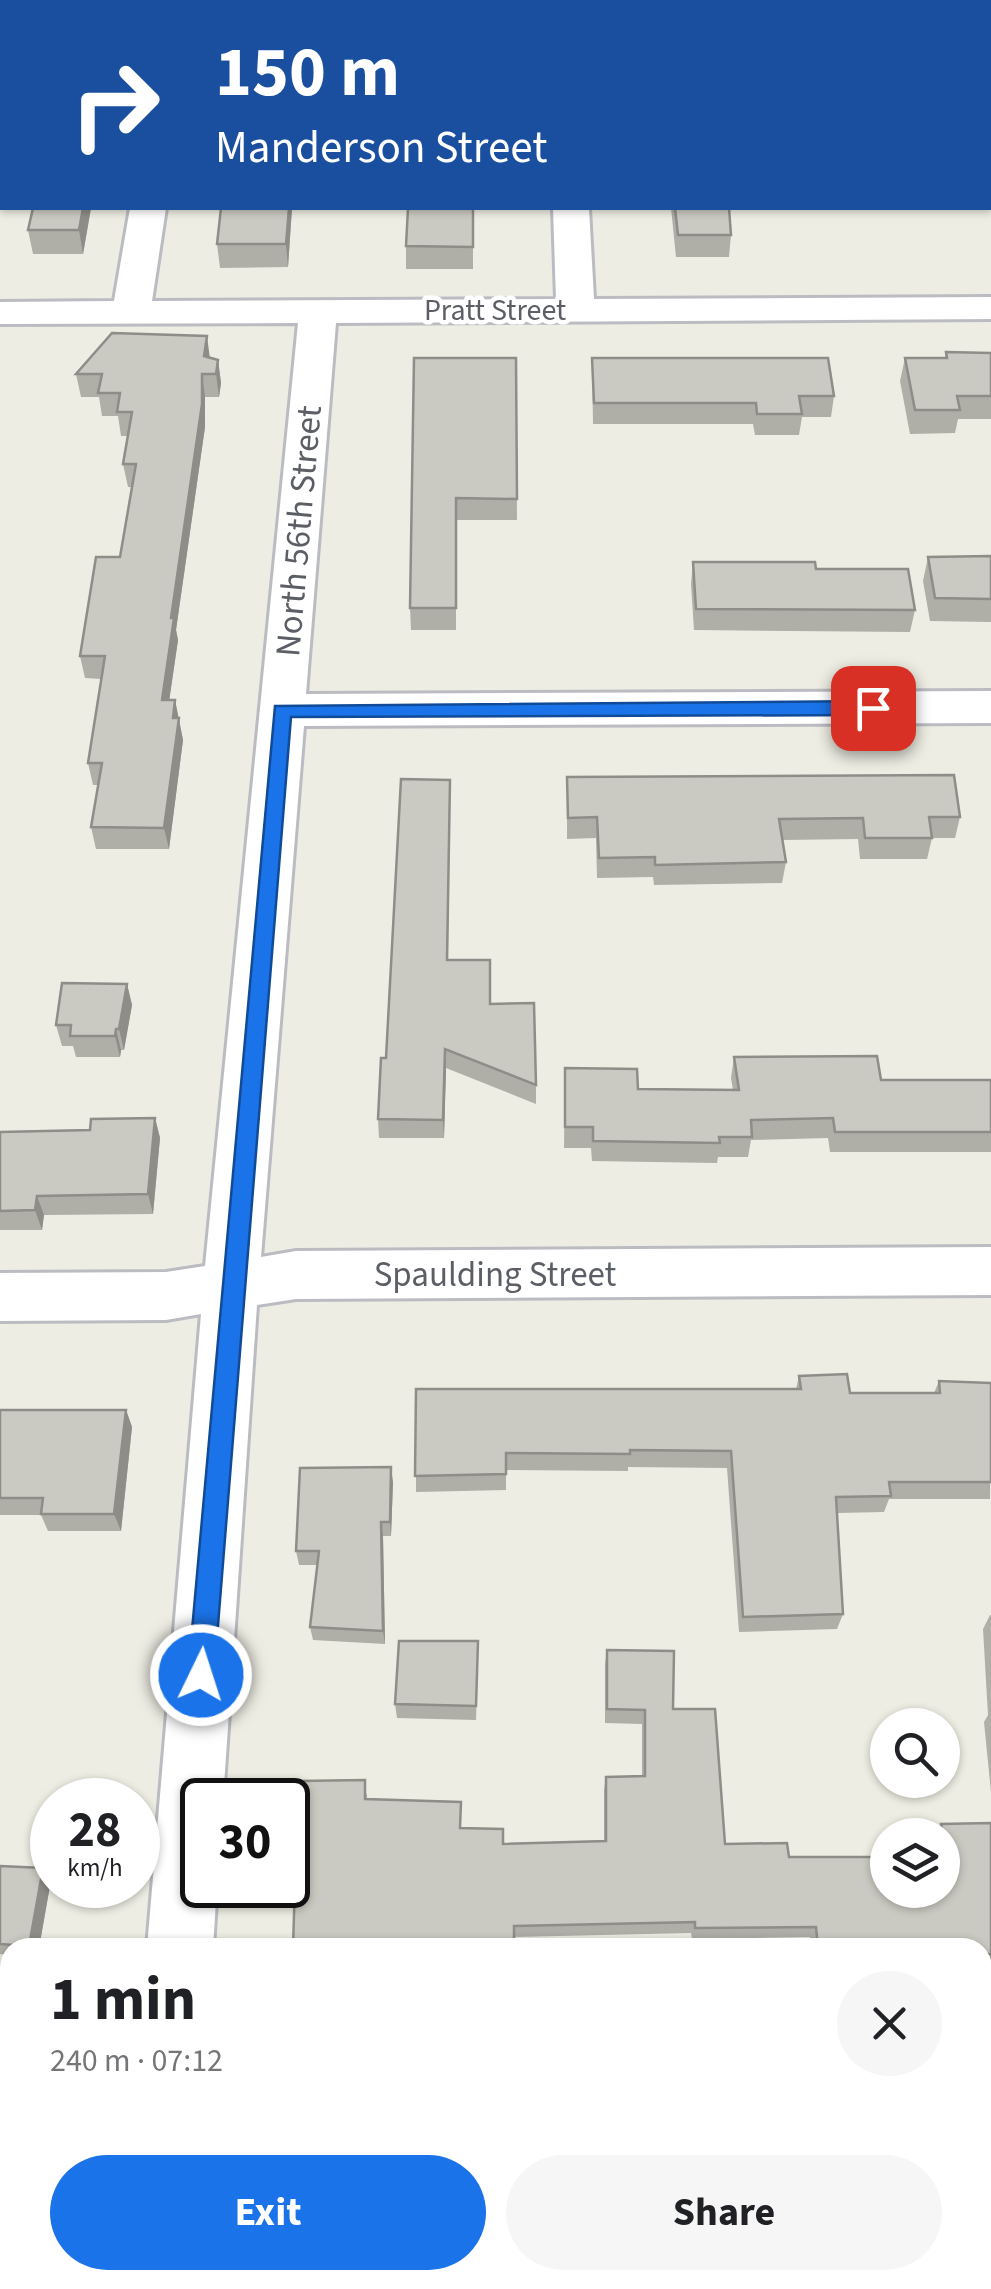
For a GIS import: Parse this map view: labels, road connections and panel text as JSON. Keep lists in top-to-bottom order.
{
  "streets": {
    "street": ["Pratt Street", "North 56th Street", "Spaulding Street"]
  },
  "crossings": [
    ["Pratt Street", "North 56th Street"],
    ["North 56th Street", "Spaulding Street"]
  ],
  "page": {
    "turn": ["150 m", "Manderson Street"],
    "speed": "28 km/h",
    "limit": "30",
    "heading": ["1 min", "240 m · 07:12"],
    "buttons": ["Exit", "Share"]
  }
}
